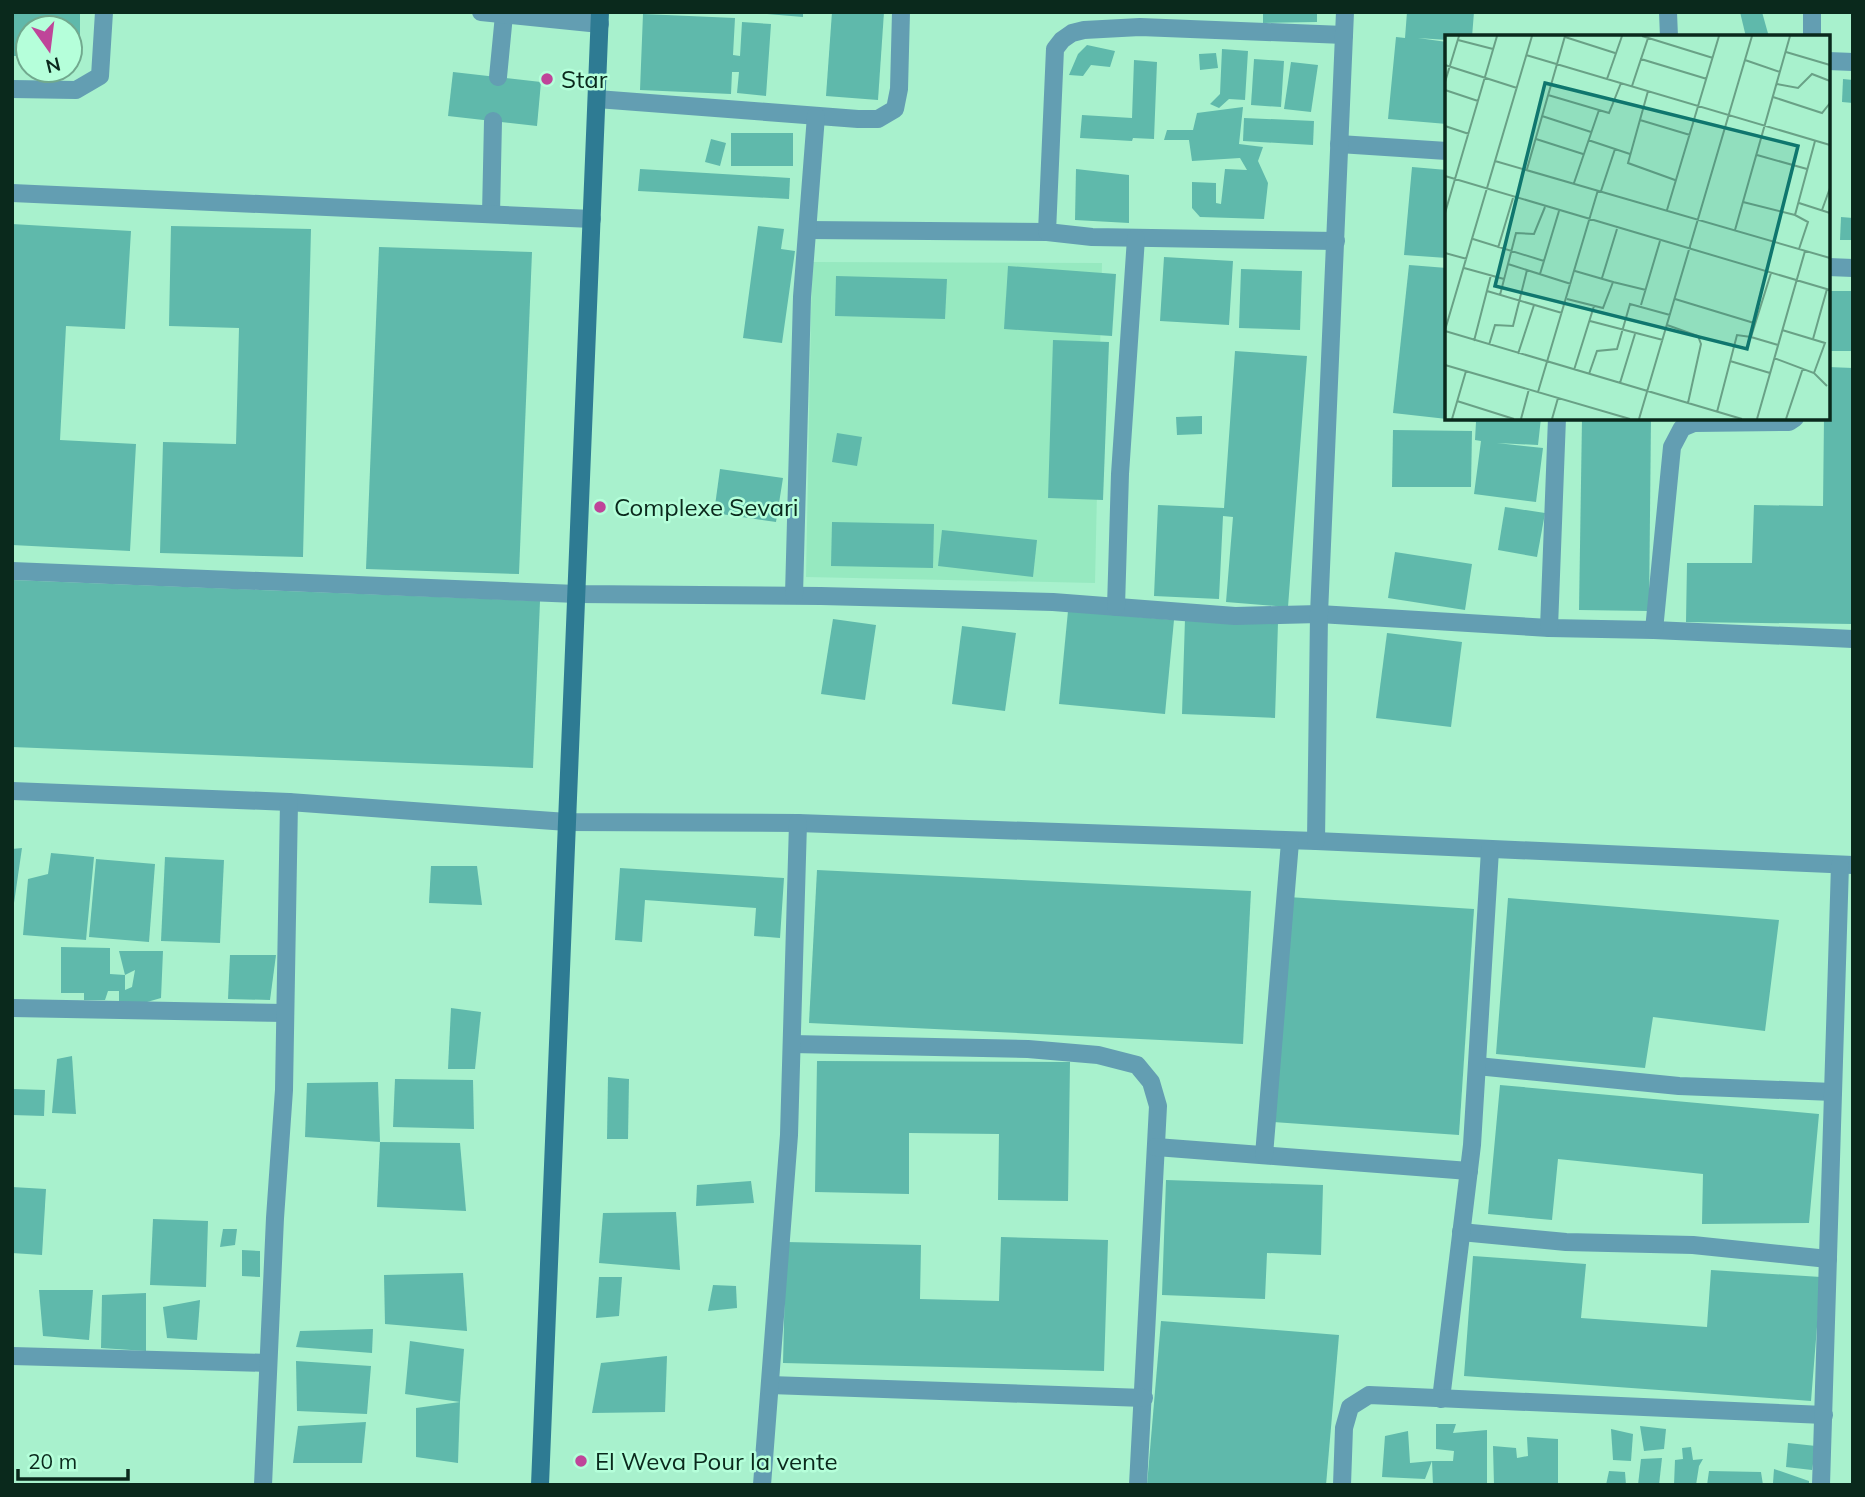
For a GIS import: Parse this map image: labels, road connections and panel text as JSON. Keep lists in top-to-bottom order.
{
  "places": ["Star", "Complexe Sevari", "El Weva Pour la vente"],
  "scale_bar": "20 m",
  "north": "bottom"
}
